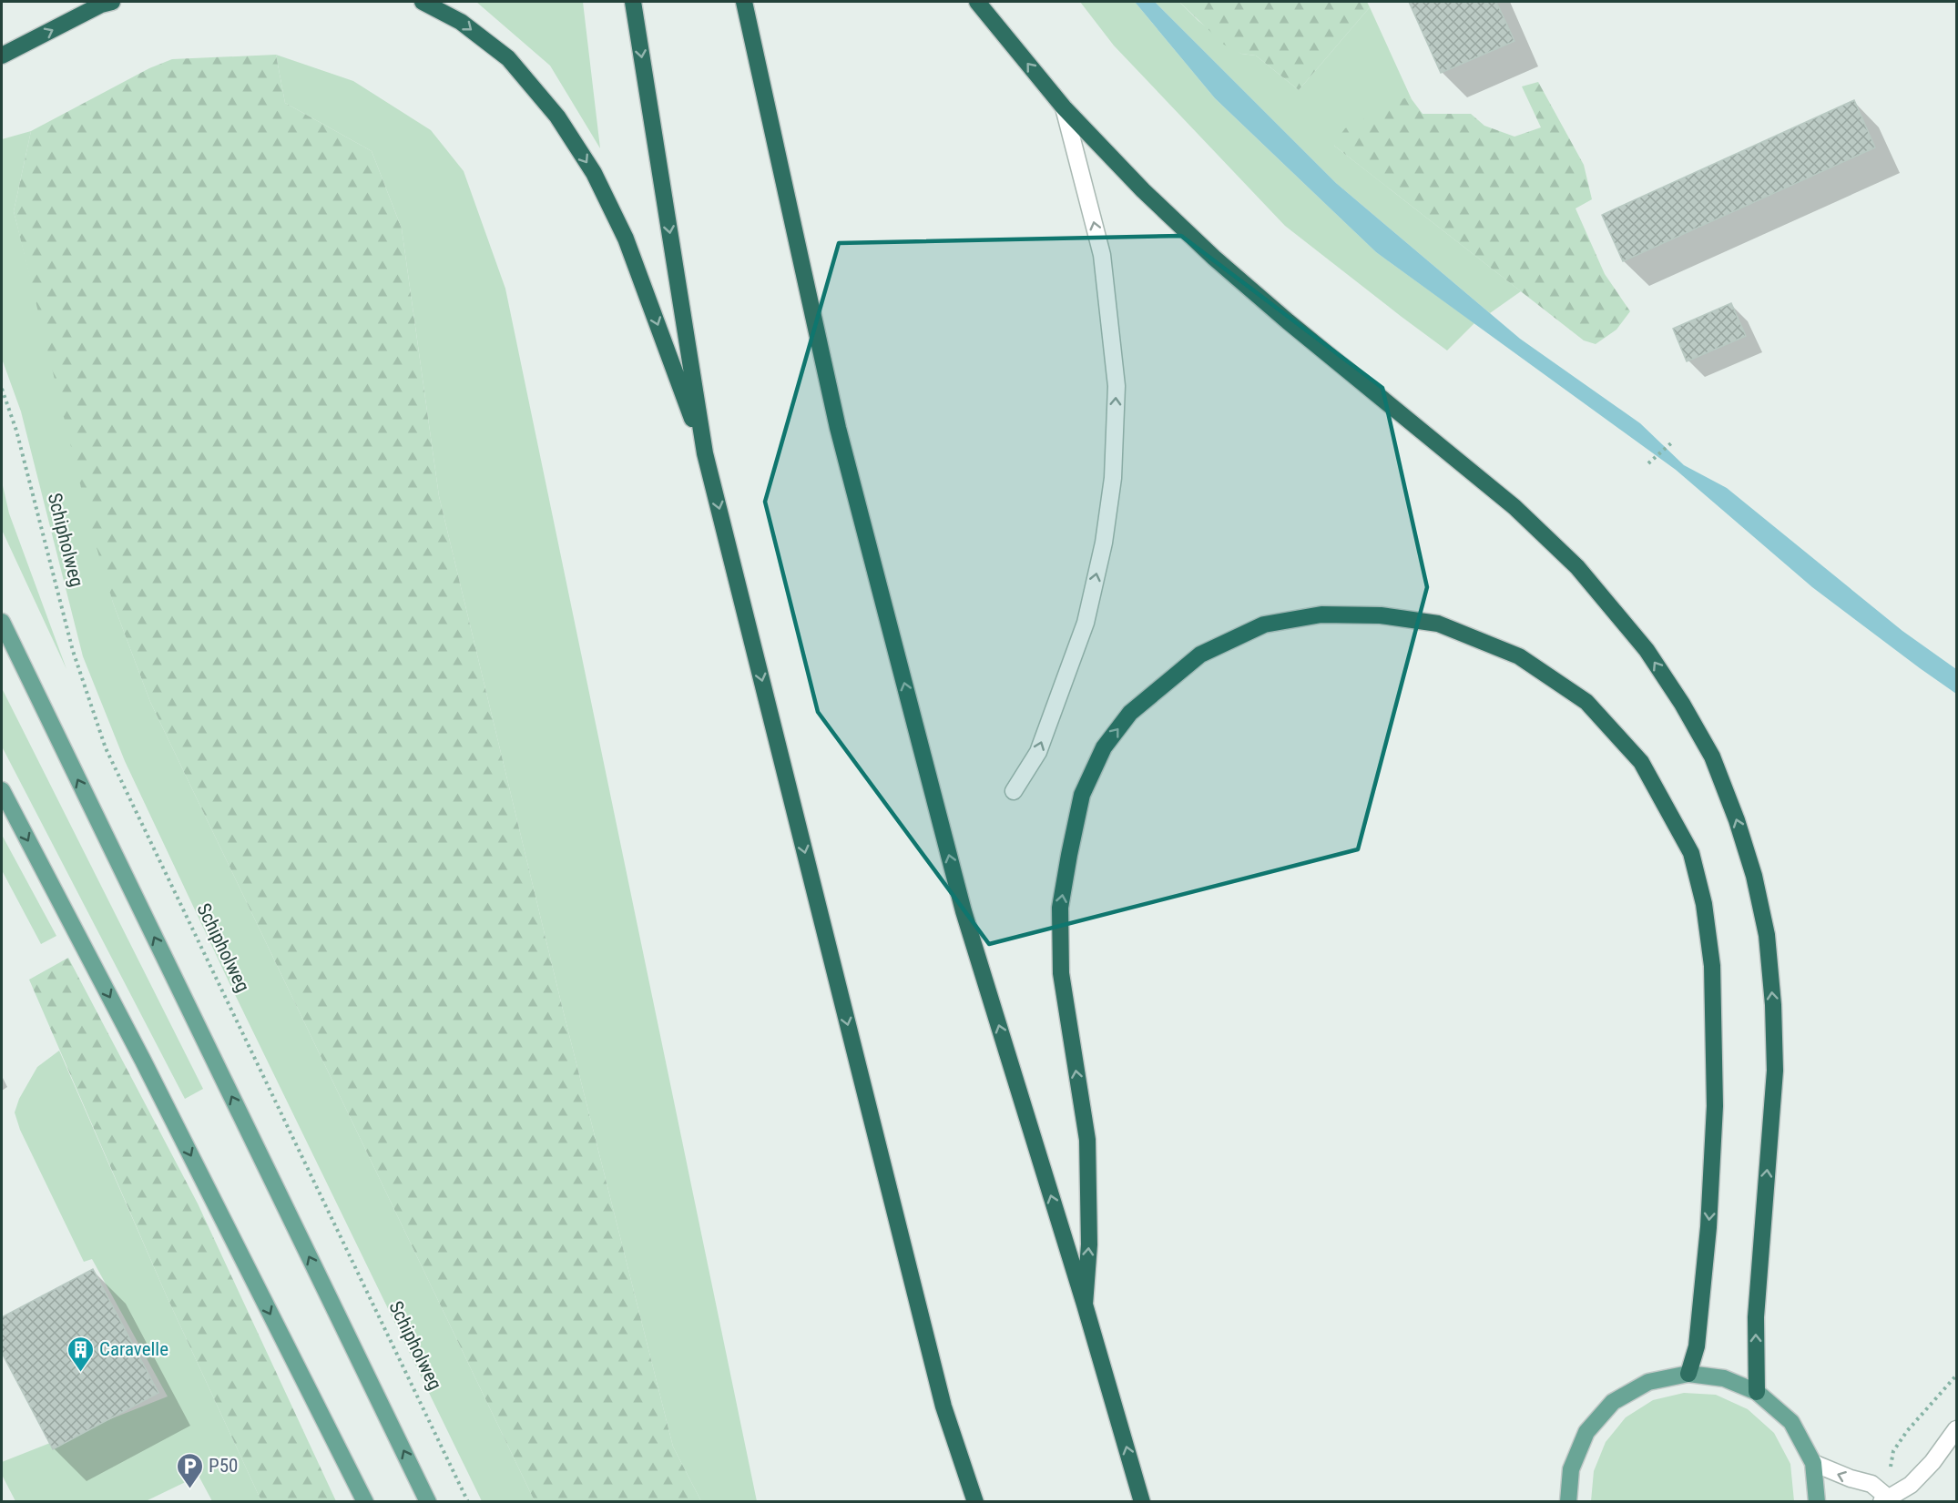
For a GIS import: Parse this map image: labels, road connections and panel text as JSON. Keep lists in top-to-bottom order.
{
  "streets": {
    "path": ["Schipholweg"]
  },
  "places": {
    "building": ["Caravelle"],
    "parking": ["P50"]
  }
}
